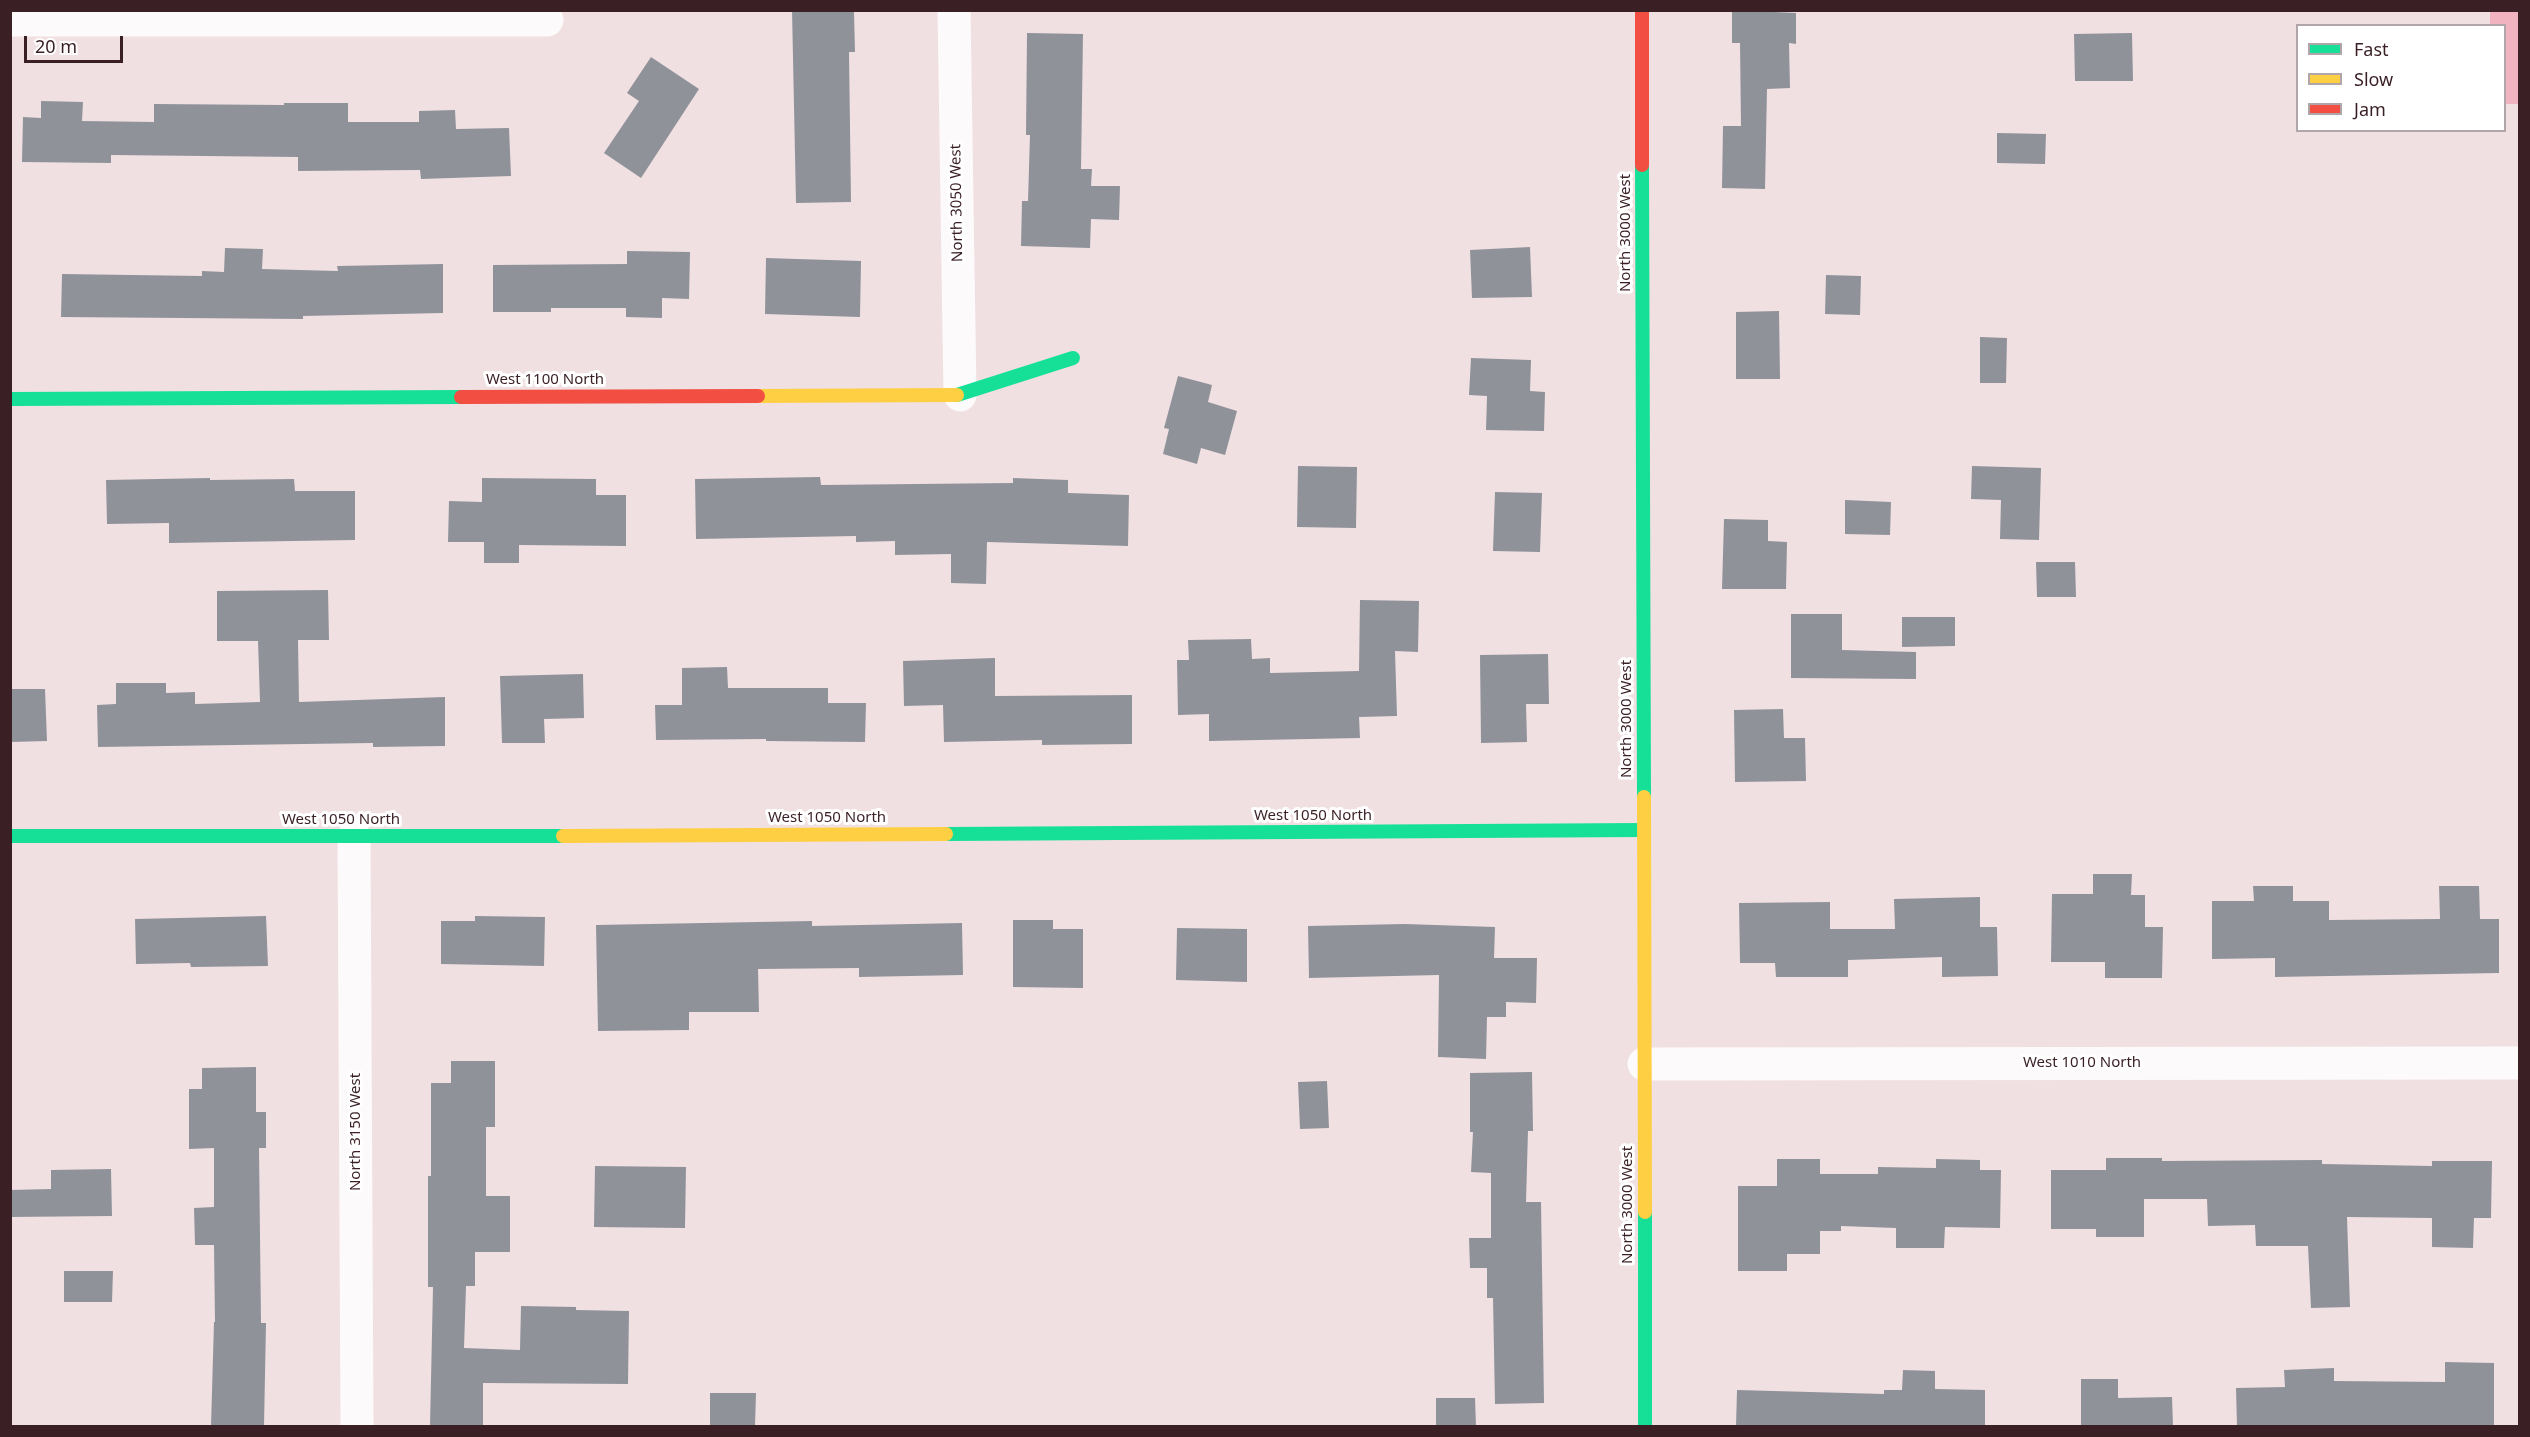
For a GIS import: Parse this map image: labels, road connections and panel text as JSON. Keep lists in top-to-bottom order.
{
  "streets": {
    "street": [
      "North 3050 West",
      "North 3000 West",
      "West 1100 North",
      "West 1050 North",
      "West 1010 North",
      "North 3150 West"
    ]
  },
  "crossings": [
    ["North 3050 West", "West 1100 North"],
    ["North 3000 West", "West 1050 North"],
    ["North 3000 West", "West 1010 North"],
    ["West 1050 North", "North 3150 West"]
  ],
  "legend": ["Fast", "Slow", "Jam"],
  "scale_bar": "20 m"
}
